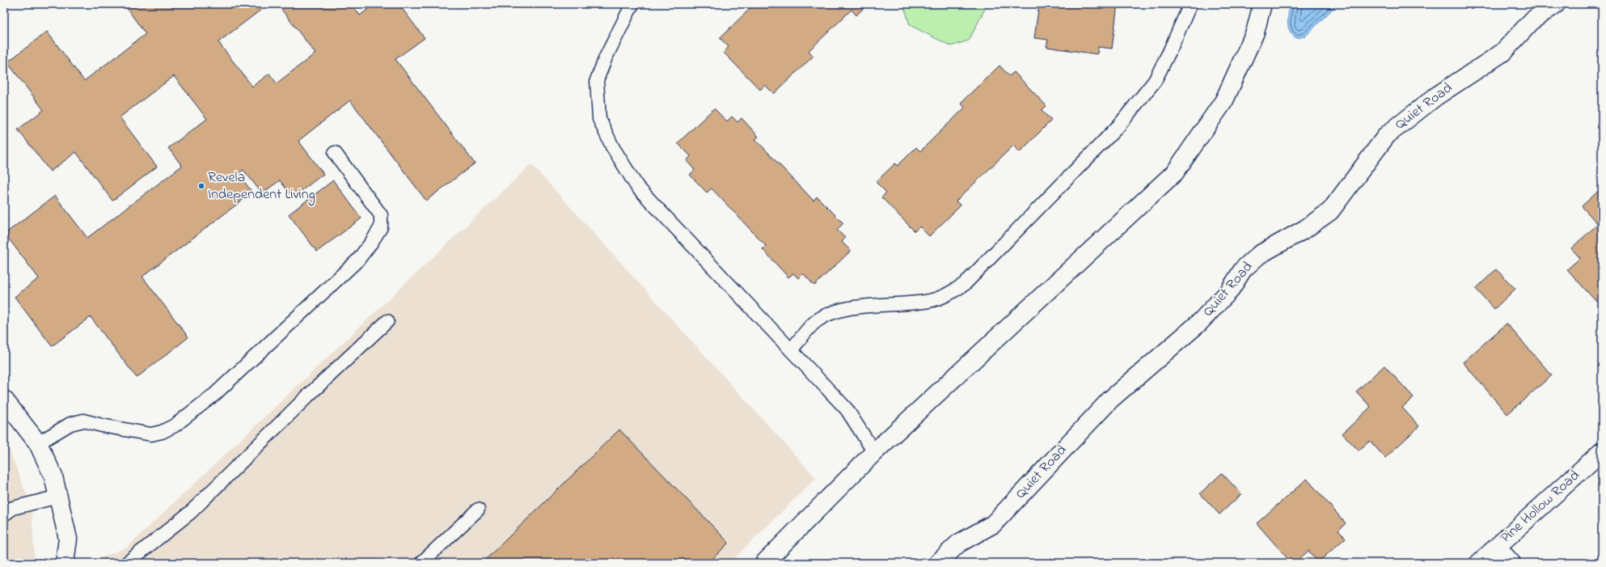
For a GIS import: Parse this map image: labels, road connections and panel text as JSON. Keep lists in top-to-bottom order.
{
  "streets": {
    "street": ["Quiet Road", "Pine Hollow Road"]
  },
  "places": ["Revela Independent Living"]
}
